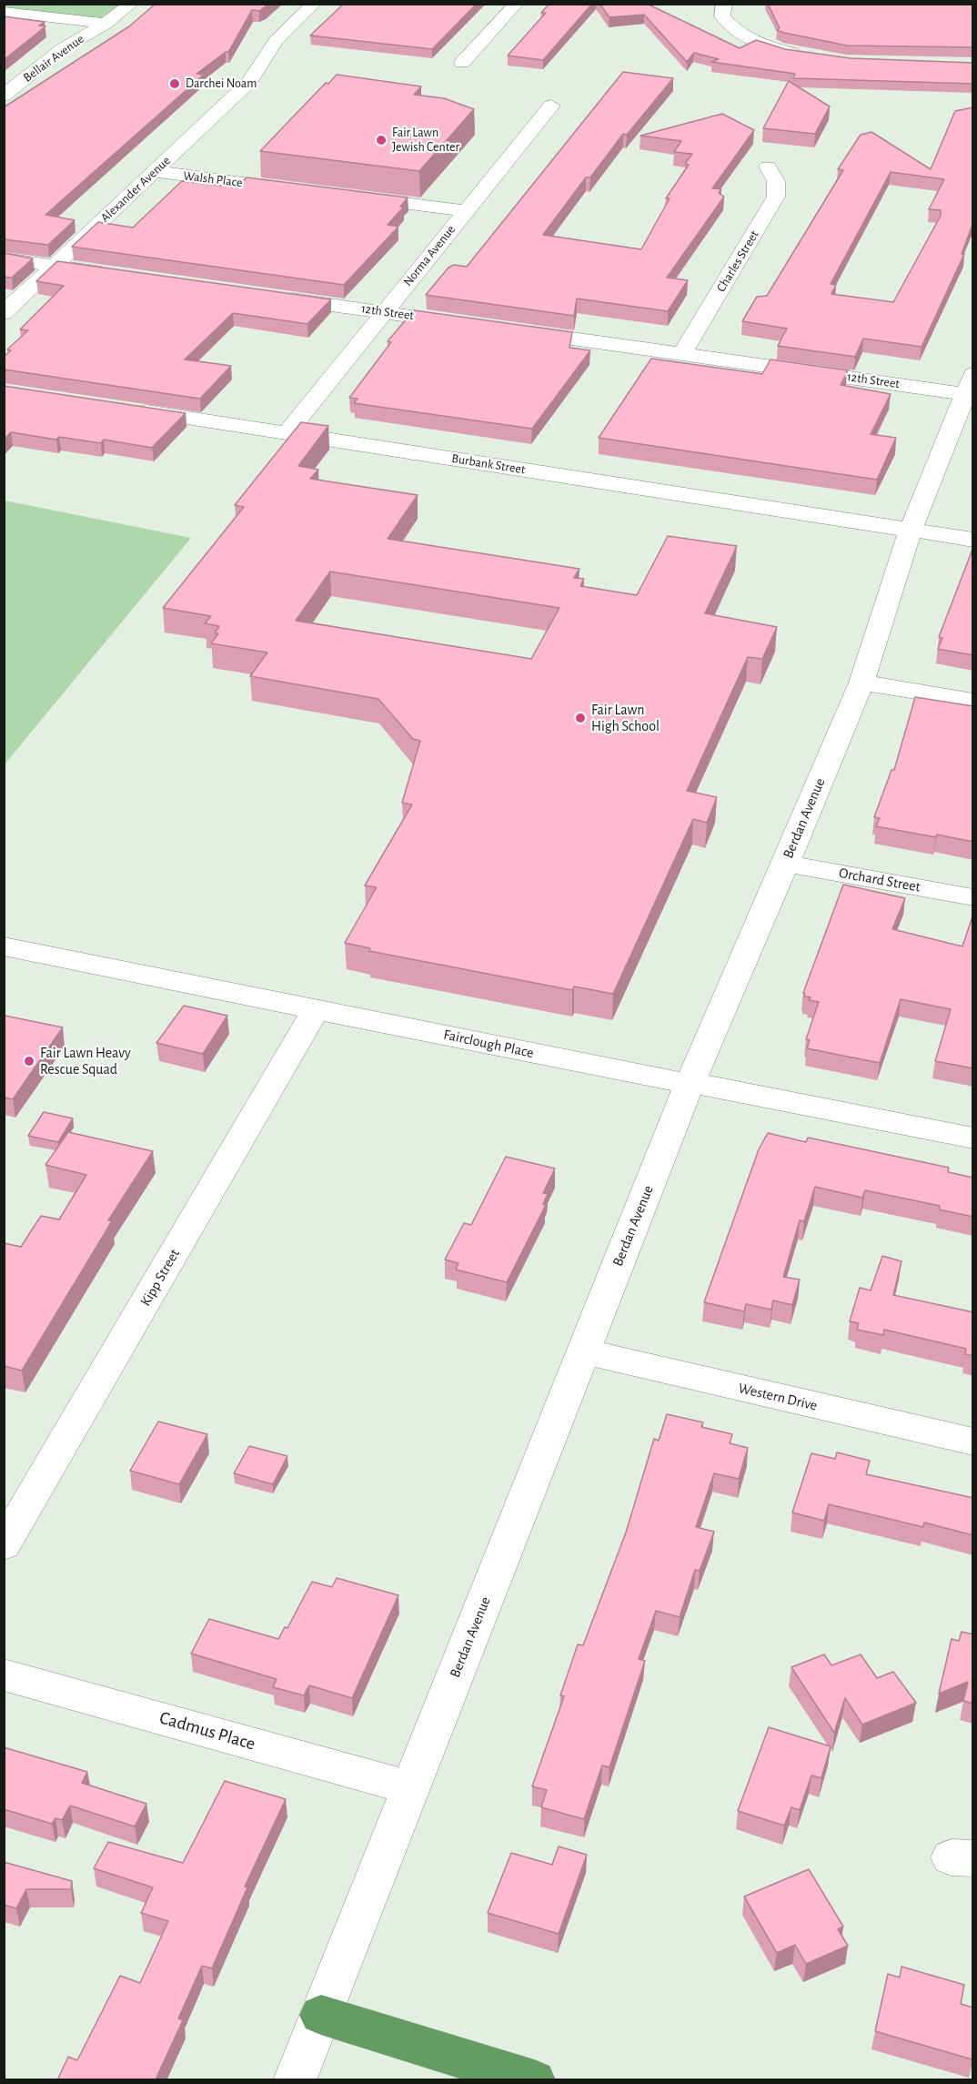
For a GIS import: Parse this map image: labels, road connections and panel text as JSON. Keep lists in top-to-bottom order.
{
  "streets": {
    "street": [
      "Bellair Avenue",
      "Walsh Place",
      "Alexander Avenue",
      "Norma Avenue",
      "Charles Street",
      "12th Street",
      "Burbank Street",
      "Berdan Avenue",
      "Orchard Street",
      "Fairclough Place",
      "Kipp Street",
      "Western Drive",
      "Cadmus Place"
    ]
  },
  "crossings": [
    ["Walsh Place", "Alexander Avenue"],
    ["Norma Avenue", "12th Street"],
    ["Norma Avenue", "Burbank Street"],
    ["Charles Street", "12th Street"],
    ["12th Street", "Berdan Avenue"],
    ["Burbank Street", "Berdan Avenue"],
    ["Berdan Avenue", "Orchard Street"],
    ["Berdan Avenue", "Fairclough Place"],
    ["Berdan Avenue", "Western Drive"],
    ["Berdan Avenue", "Cadmus Place"],
    ["Fairclough Place", "Kipp Street"]
  ],
  "places": [
    "Darchei Noam",
    "Fair Lawn Jewish Center",
    "Fair Lawn High School",
    "Fair Lawn Heavy Rescue Squad"
  ]
}
